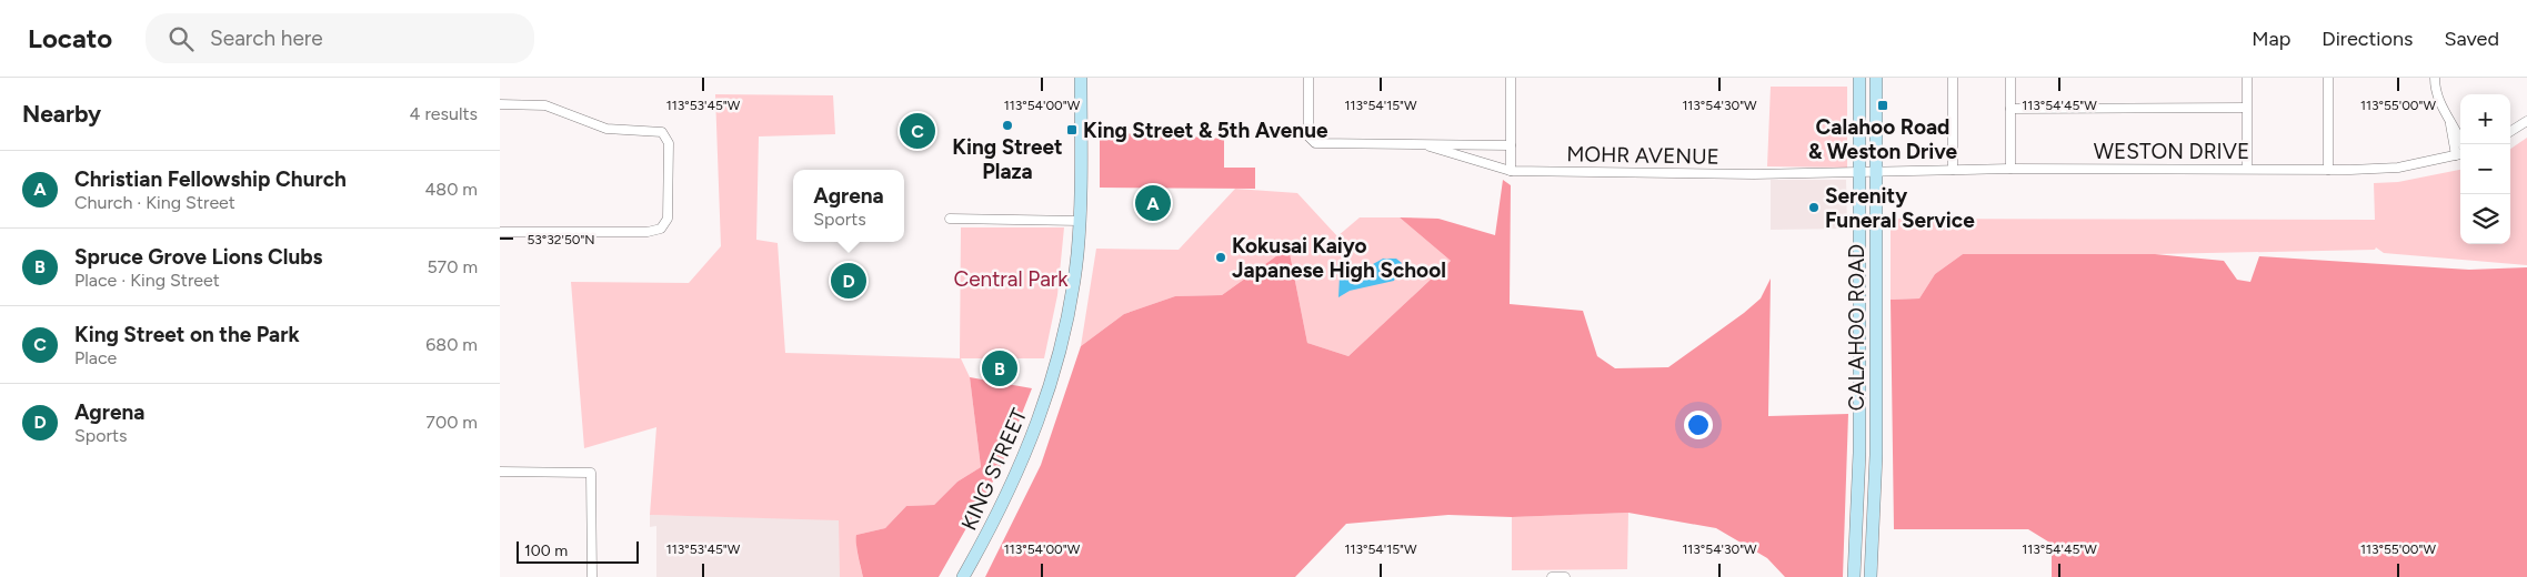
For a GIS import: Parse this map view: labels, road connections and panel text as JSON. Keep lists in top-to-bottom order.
{
  "streets": {
    "main road": ["CALAHOO ROAD", "KING STREET"],
    "street": ["WESTON DRIVE", "MOHR AVENUE"]
  },
  "crossings": [
    ["WESTON DRIVE", "MOHR AVENUE"],
    ["WESTON DRIVE", "CALAHOO ROAD"],
    ["MOHR AVENUE", "CALAHOO ROAD"]
  ],
  "parks": ["Central Park"],
  "places": {
    "transit": ["Calahoo Road & Weston Drive", "King Street & 5th Avenue"],
    "other": ["King Street Plaza", "Serenity Funeral Service", "Kokusai Kaiyo Japanese High School"]
  },
  "scale_bar": "100 m",
  "page": {
    "header": "Locato",
    "search": "Search here",
    "nav": ["Map", "Directions", "Saved"],
    "heading": ["Nearby", "4 results"],
    "map_buttons": ["+", "−"],
    "pins": [
      "C",
      "A",
      "D",
      "B"
    ],
    "list": [
      {
        "mark": "A",
        "name": "Christian Fellowship Church",
        "note": "Church · King Street",
        "value": "480 m"
      },
      {
        "mark": "B",
        "name": "Spruce Grove Lions Clubs",
        "note": "Place · King Street",
        "value": "570 m"
      },
      {
        "mark": "C",
        "name": "King Street on the Park",
        "note": "Place",
        "value": "680 m"
      },
      {
        "mark": "D",
        "name": "Agrena",
        "note": "Sports",
        "value": "700 m"
      }
    ],
    "popup": ["Agrena", "Sports"],
    "scale": "100 m"
  },
  "coordinates": [
    "113°53'45\"W",
    "113°54'00\"W",
    "113°54'15\"W",
    "113°54'30\"W",
    "113°54'45\"W",
    "113°55'00\"W",
    "53°32'50\"N"
  ]
}
